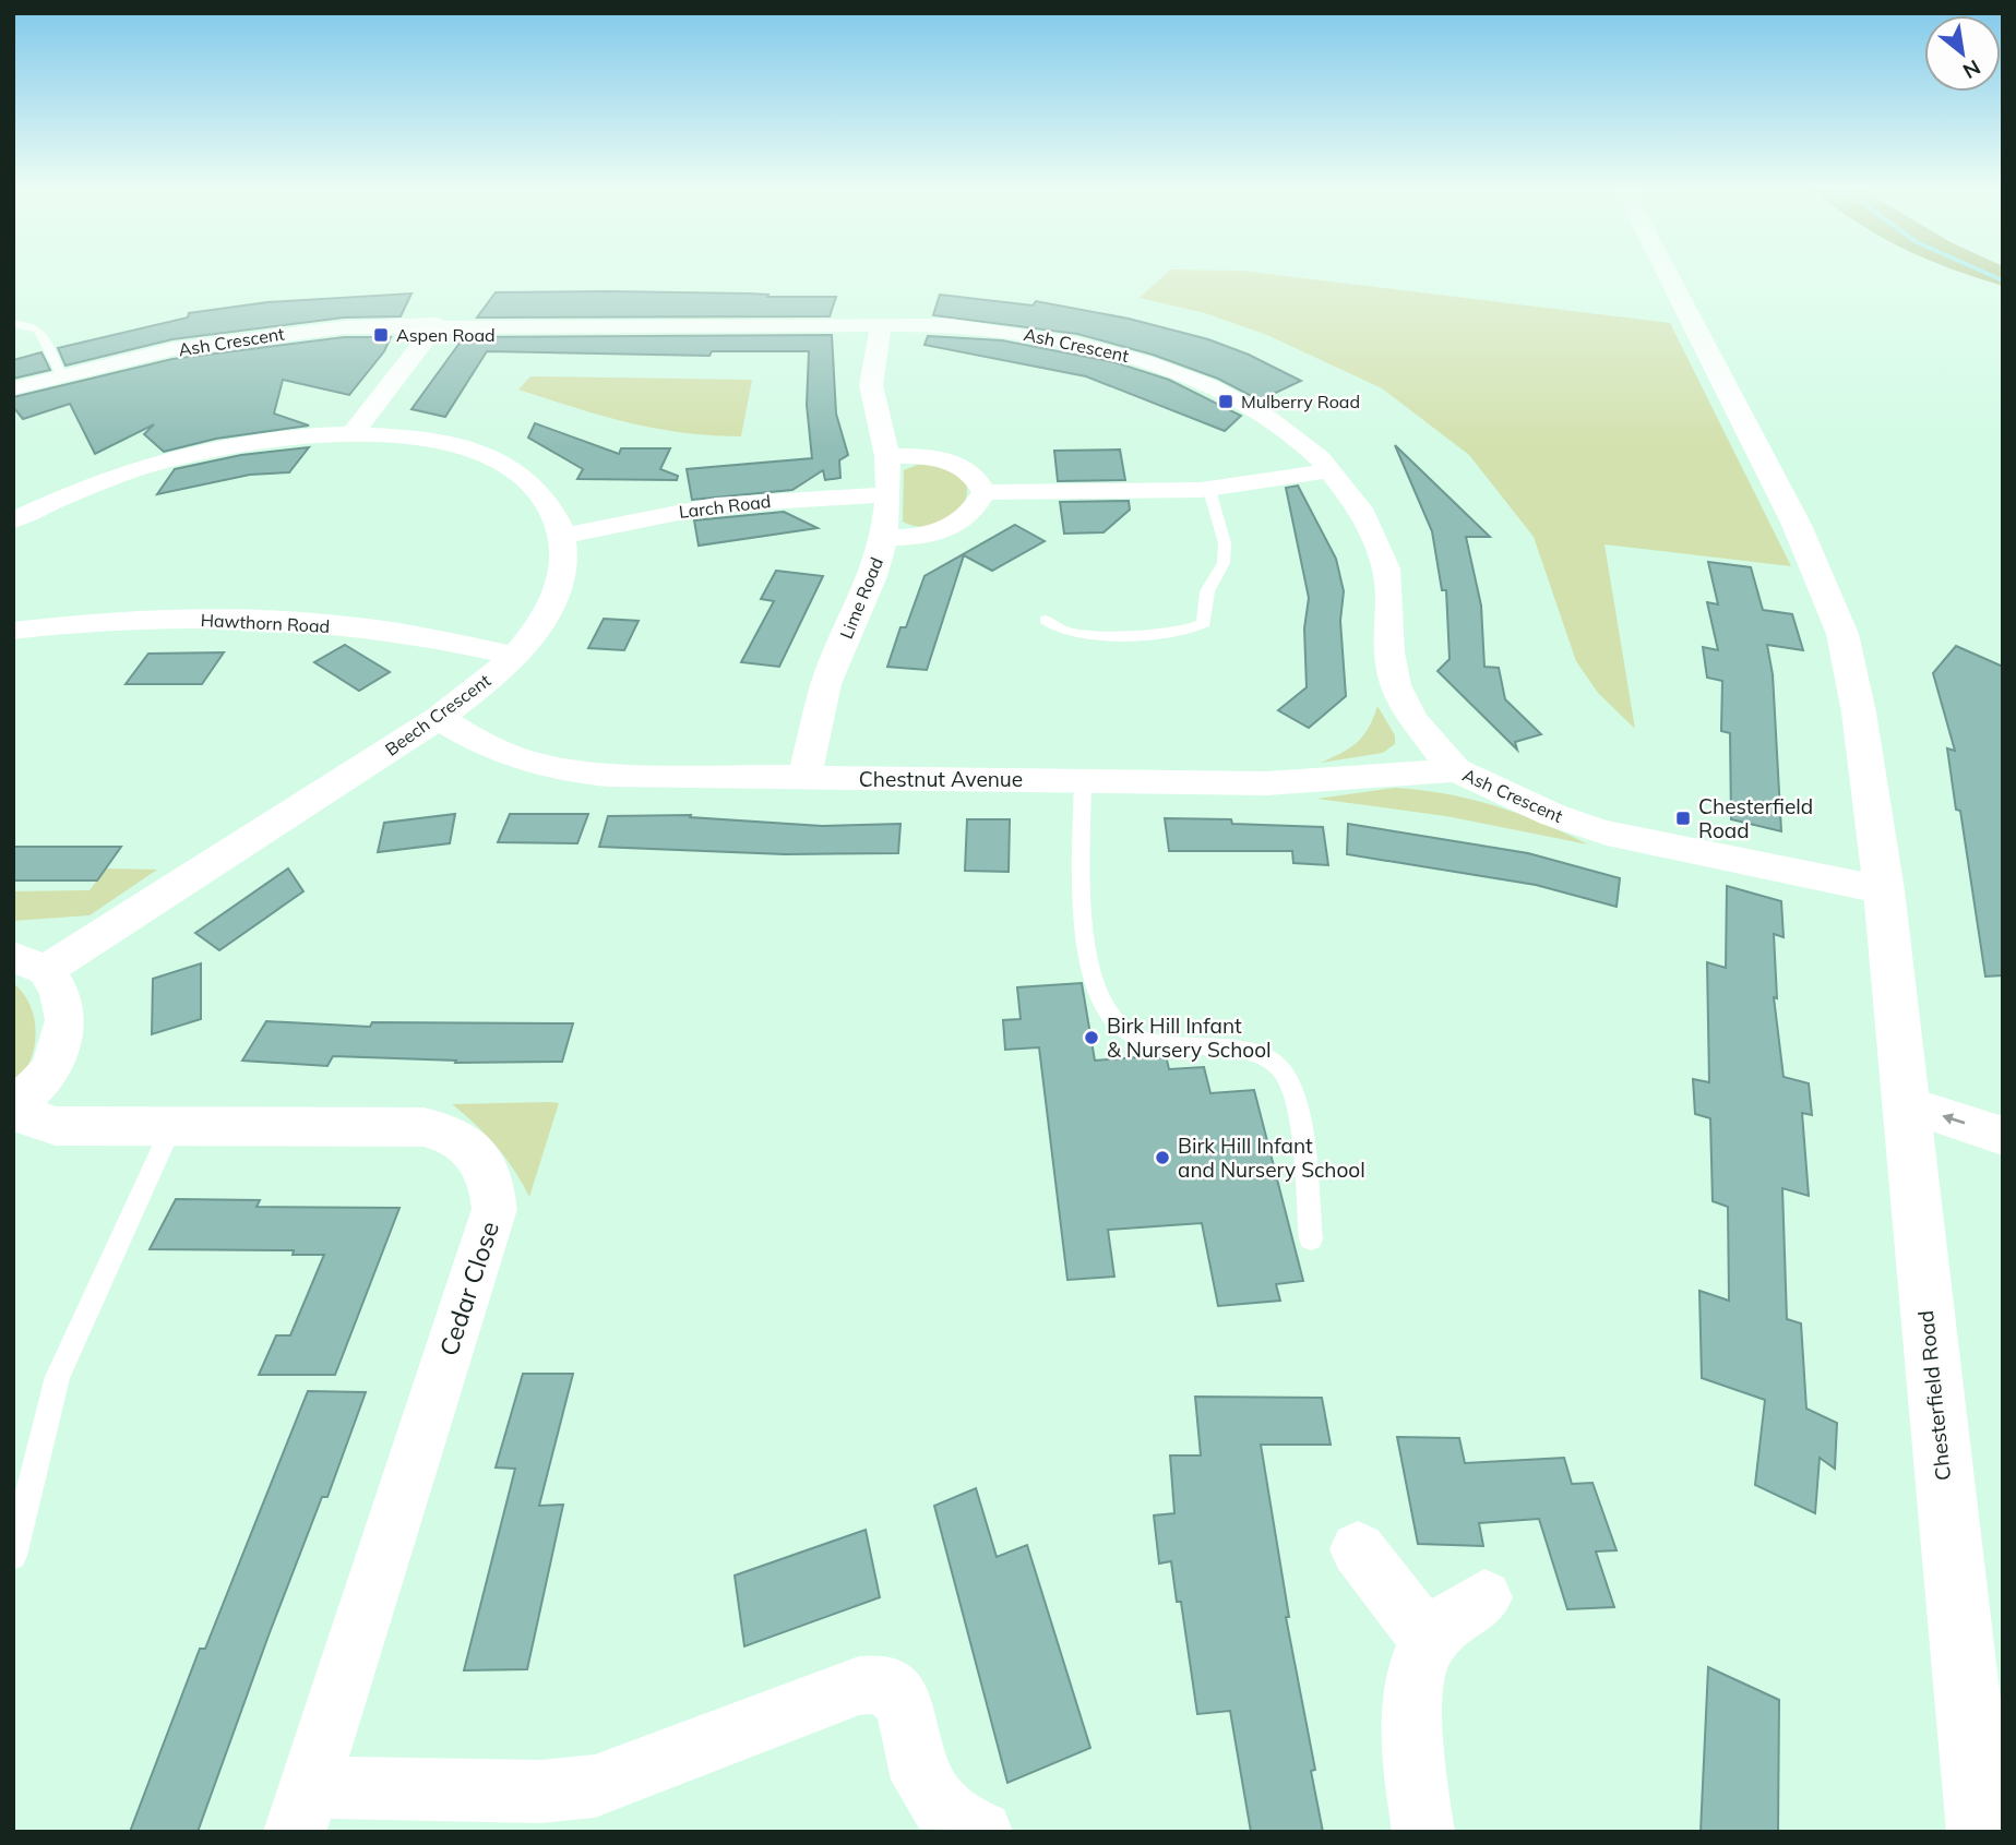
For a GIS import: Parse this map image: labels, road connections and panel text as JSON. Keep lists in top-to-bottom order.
{
  "streets": {
    "main road": ["Chesterfield Road"],
    "street": [
      "Ash Crescent",
      "Larch Road",
      "Lime Road",
      "Hawthorn Road",
      "Beech Crescent",
      "Chestnut Avenue",
      "Cedar Close"
    ]
  },
  "crossings": [
    ["Ash Crescent", "Lime Road"],
    ["Ash Crescent", "Chestnut Avenue"],
    ["Ash Crescent", "Chesterfield Road"],
    ["Larch Road", "Lime Road"],
    ["Larch Road", "Beech Crescent"],
    ["Lime Road", "Chestnut Avenue"],
    ["Hawthorn Road", "Beech Crescent"],
    ["Beech Crescent", "Chestnut Avenue"]
  ],
  "places": {
    "transit": ["Aspen Road", "Mulberry Road", "Chesterfield Road"],
    "other": ["Birk Hill Infant & Nursery School", "Birk Hill Infant and Nursery School"]
  },
  "north": "bottom right"
}
